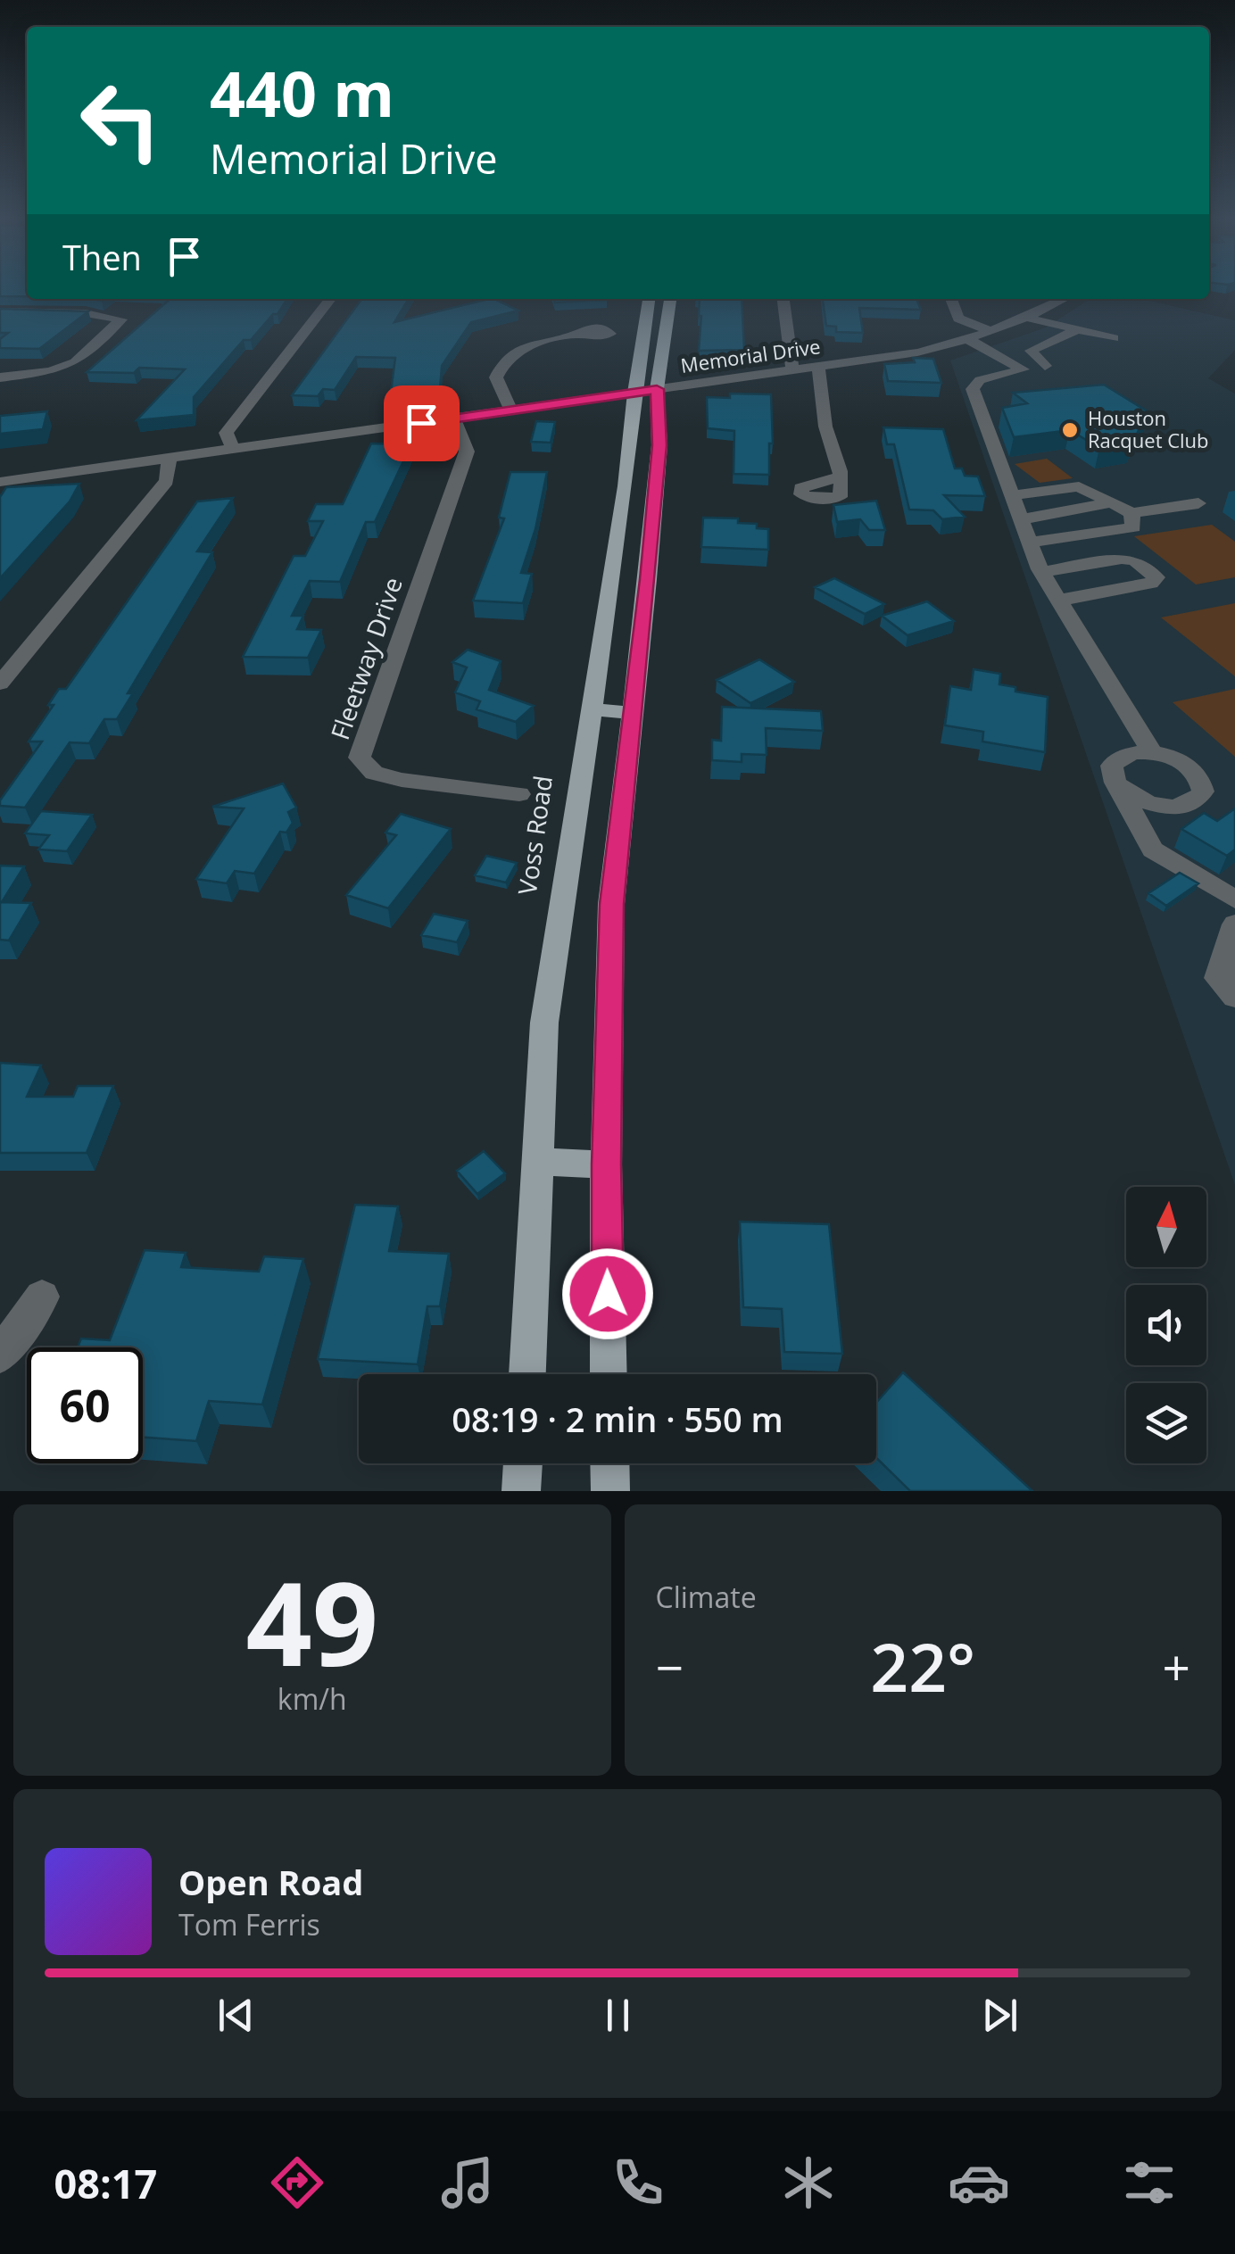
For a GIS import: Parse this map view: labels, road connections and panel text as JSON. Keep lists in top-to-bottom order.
{
  "streets": {
    "main road": ["Voss Road"],
    "street": ["Memorial Drive", "Fleetway Drive"]
  },
  "crossings": [
    ["Memorial Drive", "Fleetway Drive"],
    ["Memorial Drive", "Voss Road"]
  ],
  "places": ["Houston Racquet Club"],
  "north": "top",
  "page": {
    "turn": ["440 m", "Memorial Drive"],
    "then": "Then",
    "limit": "60",
    "trip": "08:19 · 2 min · 550 m",
    "tile": [
      ["49", "km/h"],
      "Climate"
    ],
    "heat": ["−", "22°", "+"],
    "song": ["Open Road", "Tom Ferris"],
    "tabs": "08:17"
  }
}
